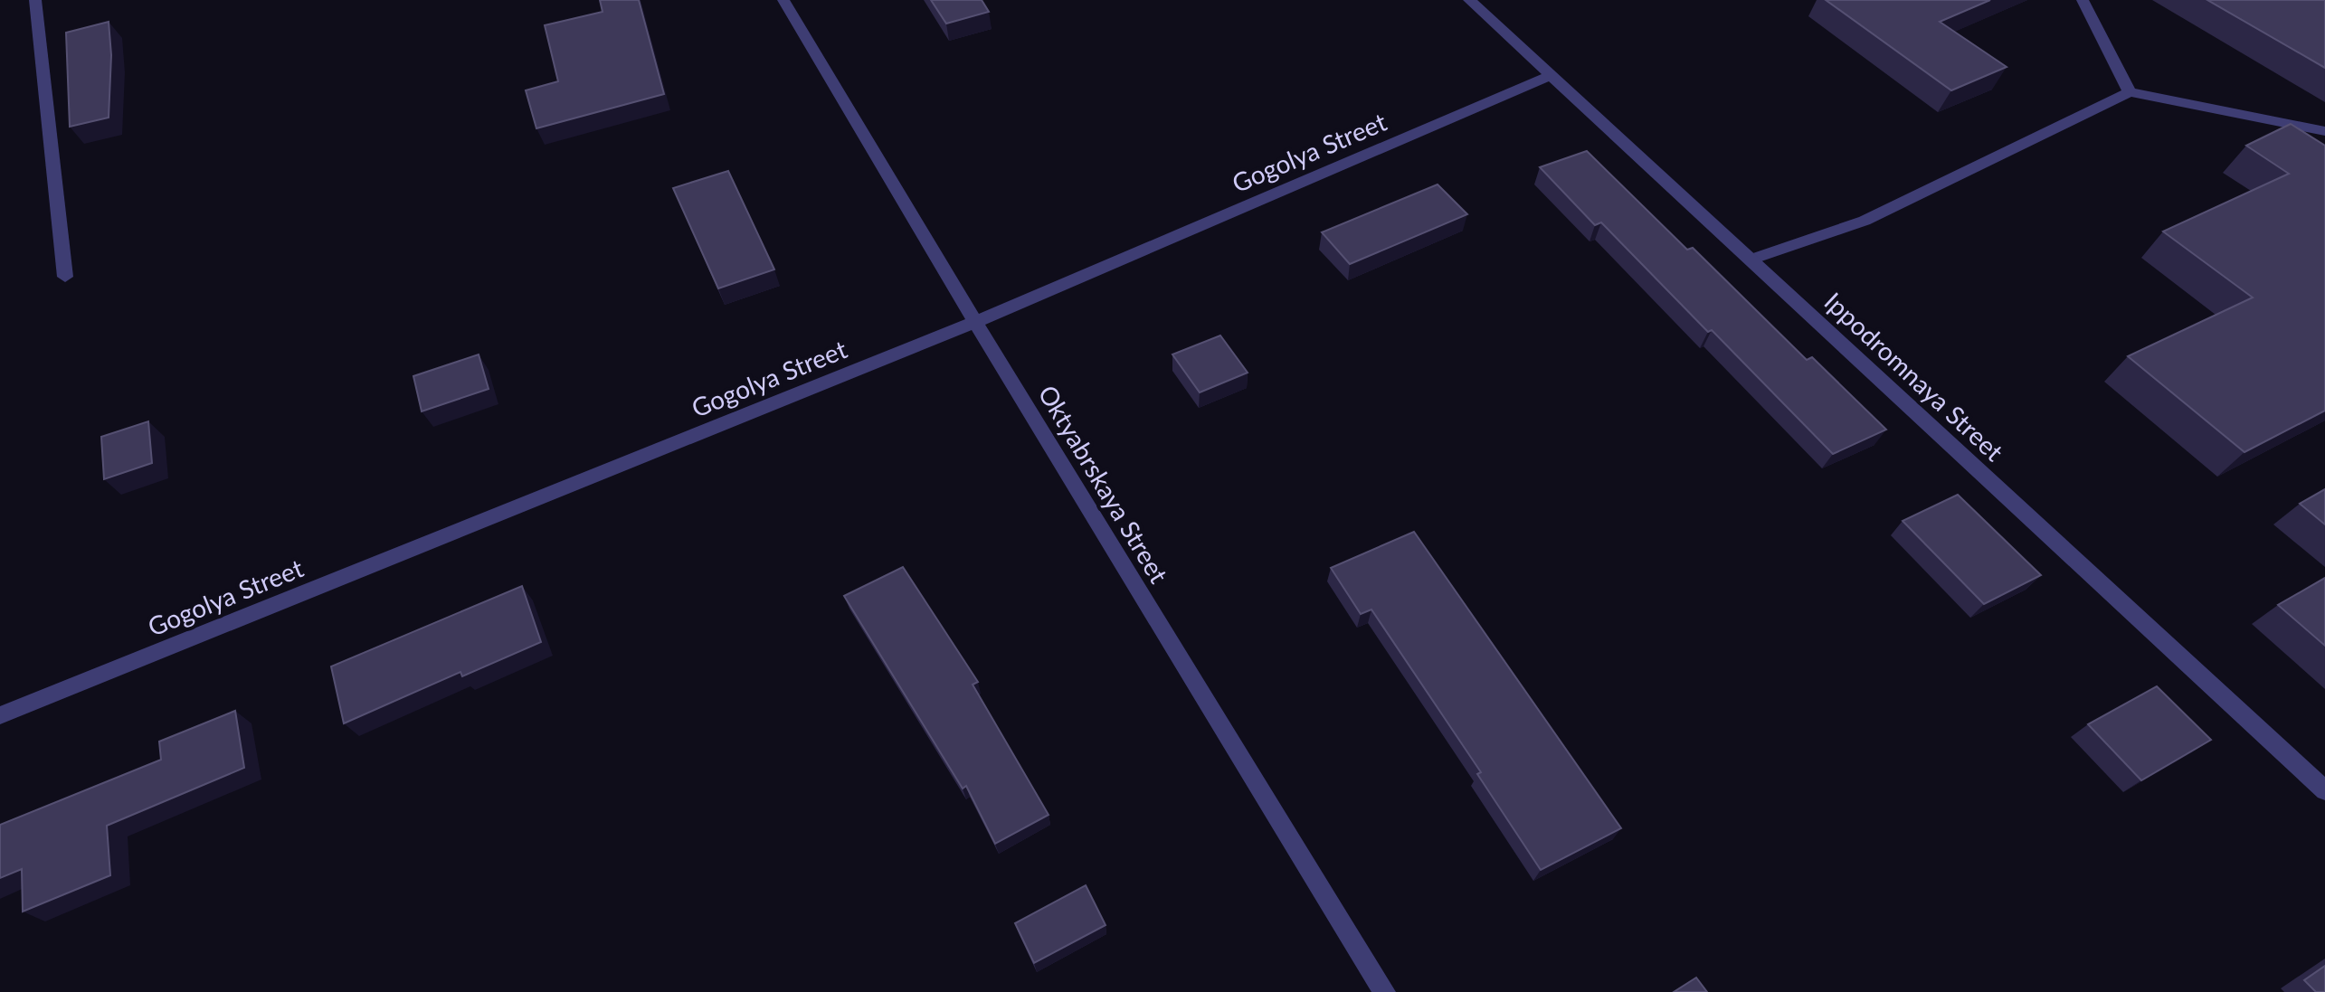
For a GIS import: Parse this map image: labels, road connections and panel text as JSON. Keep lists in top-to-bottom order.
{
  "streets": {
    "street": ["Gogolya Street", "Ippodromnaya Street", "Oktyabrskaya Street"]
  },
  "crossings": [
    ["Gogolya Street", "Ippodromnaya Street"],
    ["Gogolya Street", "Oktyabrskaya Street"]
  ]
}
